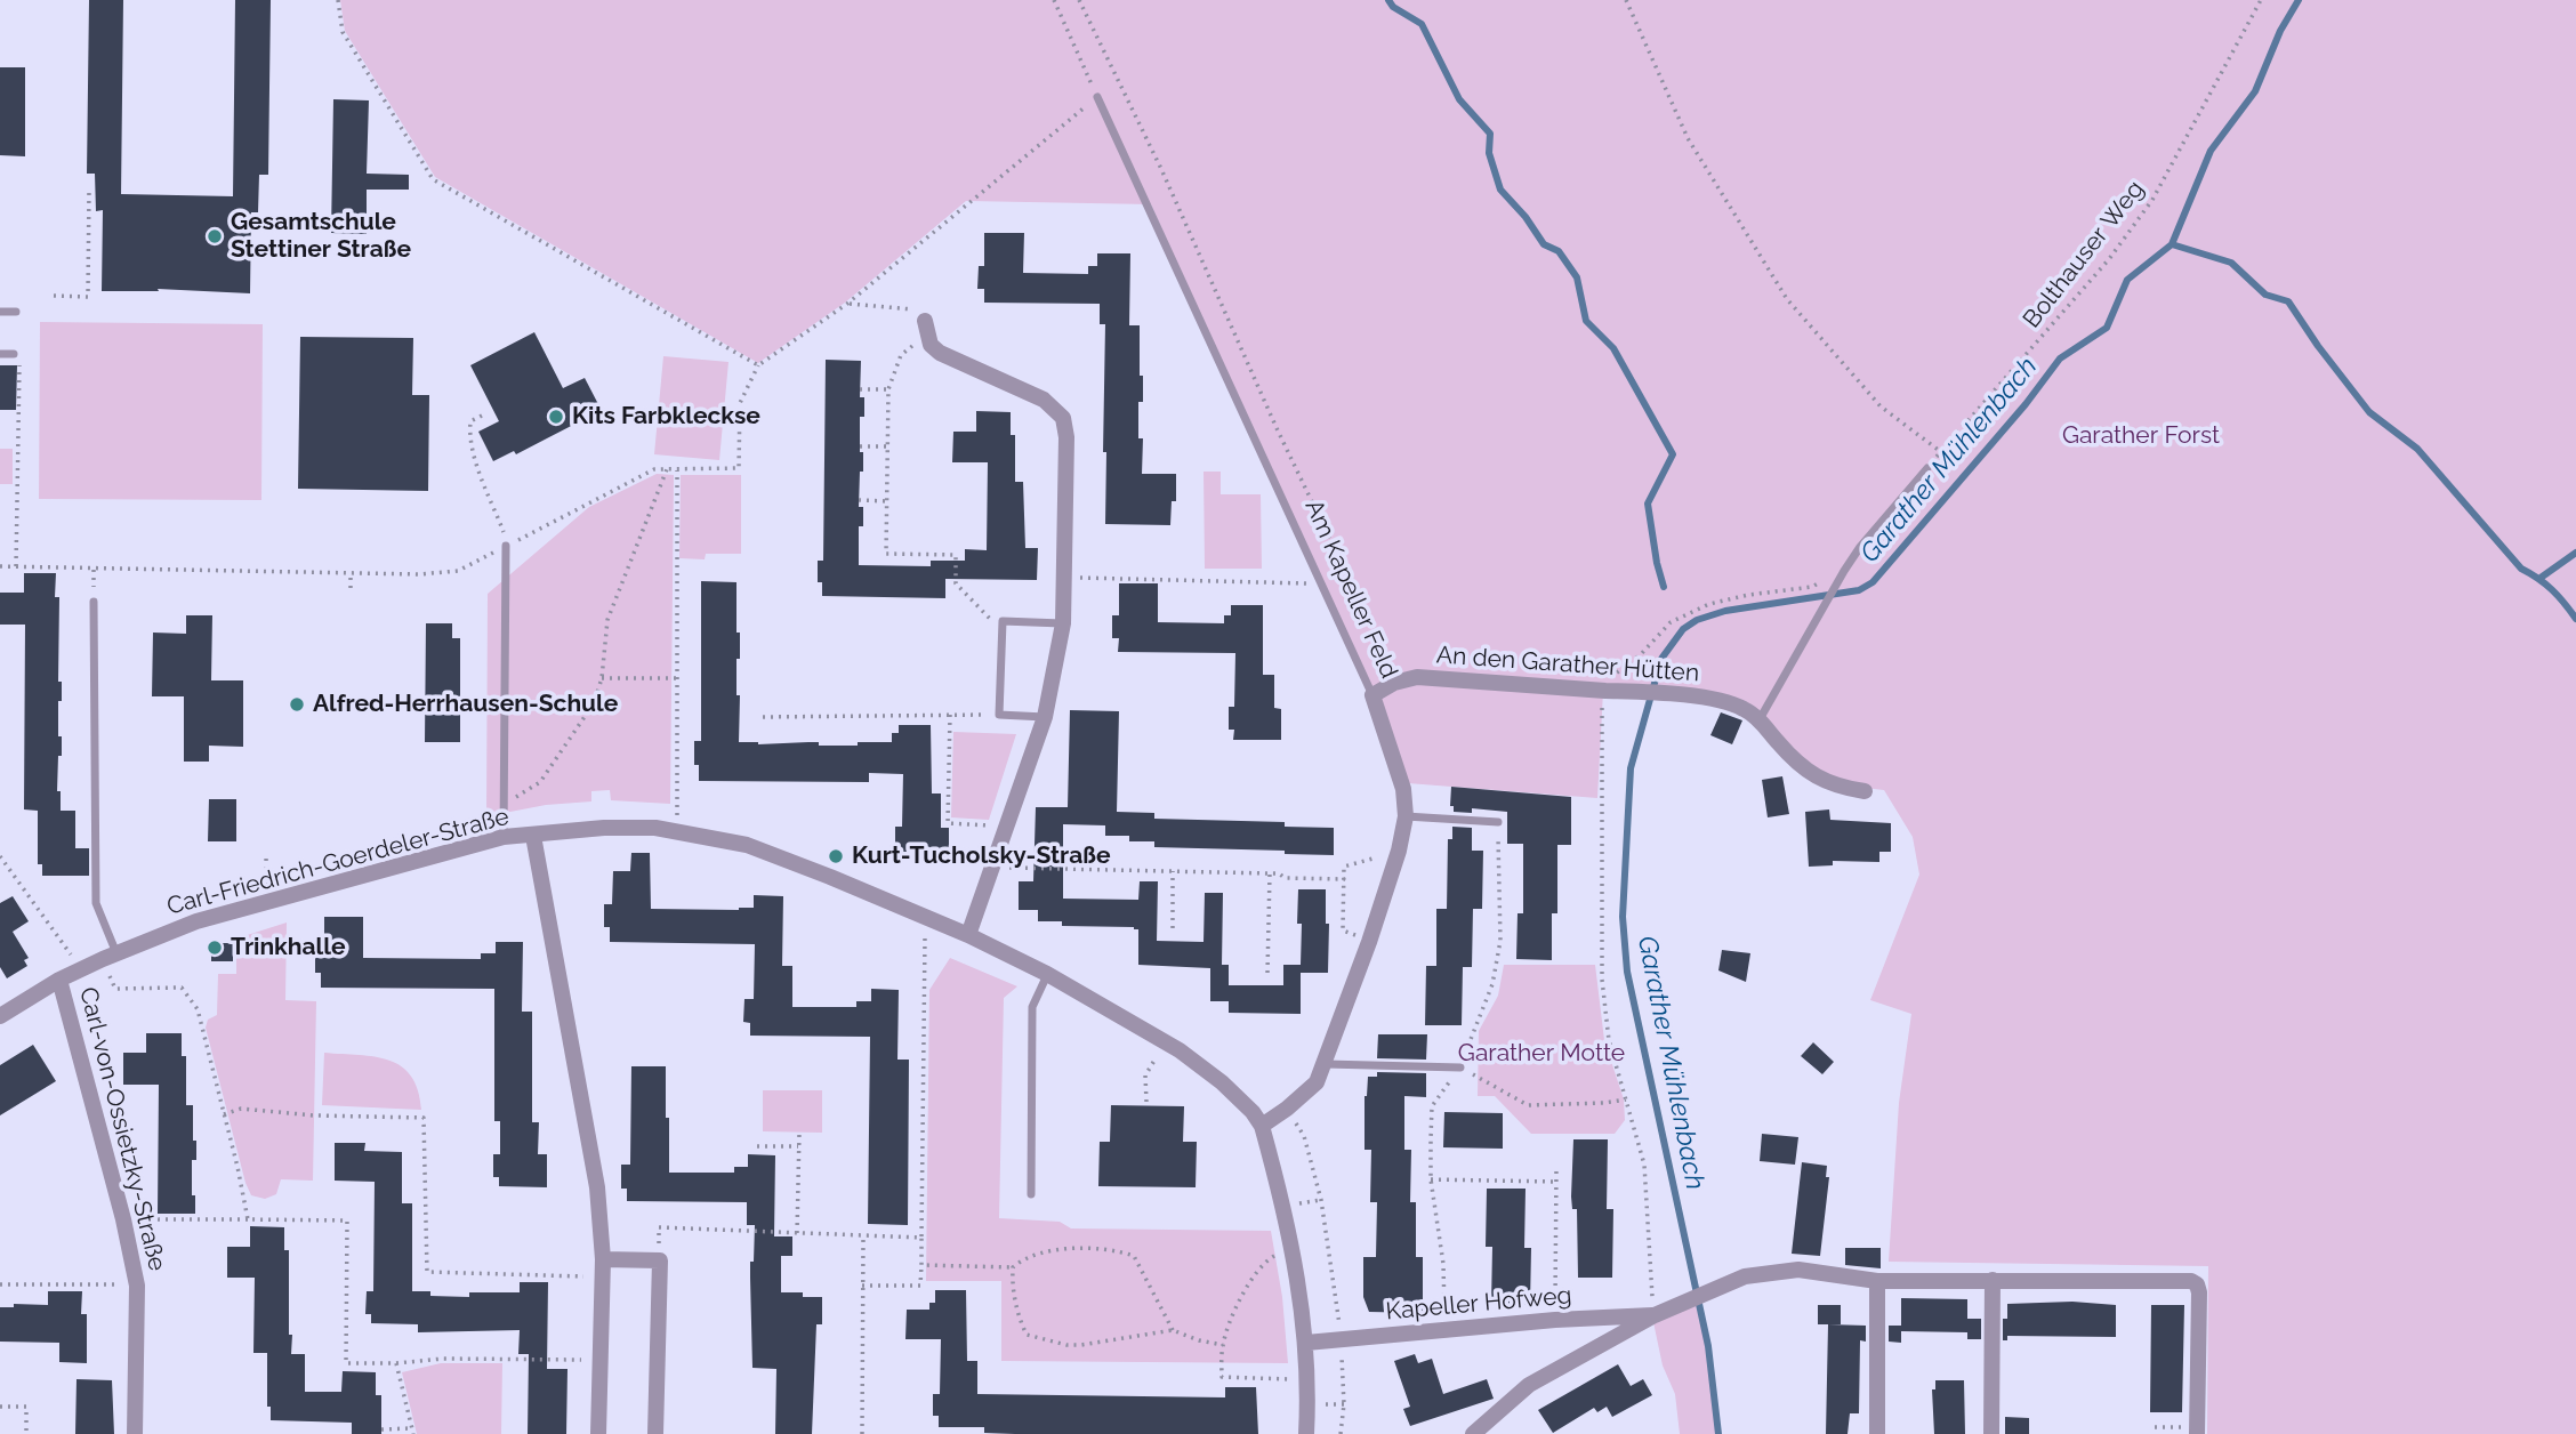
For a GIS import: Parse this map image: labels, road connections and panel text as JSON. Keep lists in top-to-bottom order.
{
  "streets": {
    "street": [
      "Am Kapeller Feld",
      "An den Garather Hütten",
      "Carl-Friedrich-Goerdeler-Straße",
      "Carl-von-Ossietzky-Straße",
      "Kapeller Hofweg"
    ],
    "path": ["Bolthauser Weg"]
  },
  "crossings": [
    ["Am Kapeller Feld", "An den Garather Hütten"],
    ["Am Kapeller Feld", "Carl-Friedrich-Goerdeler-Straße"],
    ["Carl-Friedrich-Goerdeler-Straße", "Carl-von-Ossietzky-Straße"]
  ],
  "water": ["Garather Mühlenbach"],
  "parks": ["Garather Forst", "Garather Motte"],
  "places": [
    "Gesamtschule Stettiner Straße",
    "Kits Farbkleckse",
    "Alfred-Herrhausen-Schule",
    "Kurt-Tucholsky-Straße",
    "Trinkhalle"
  ]
}
